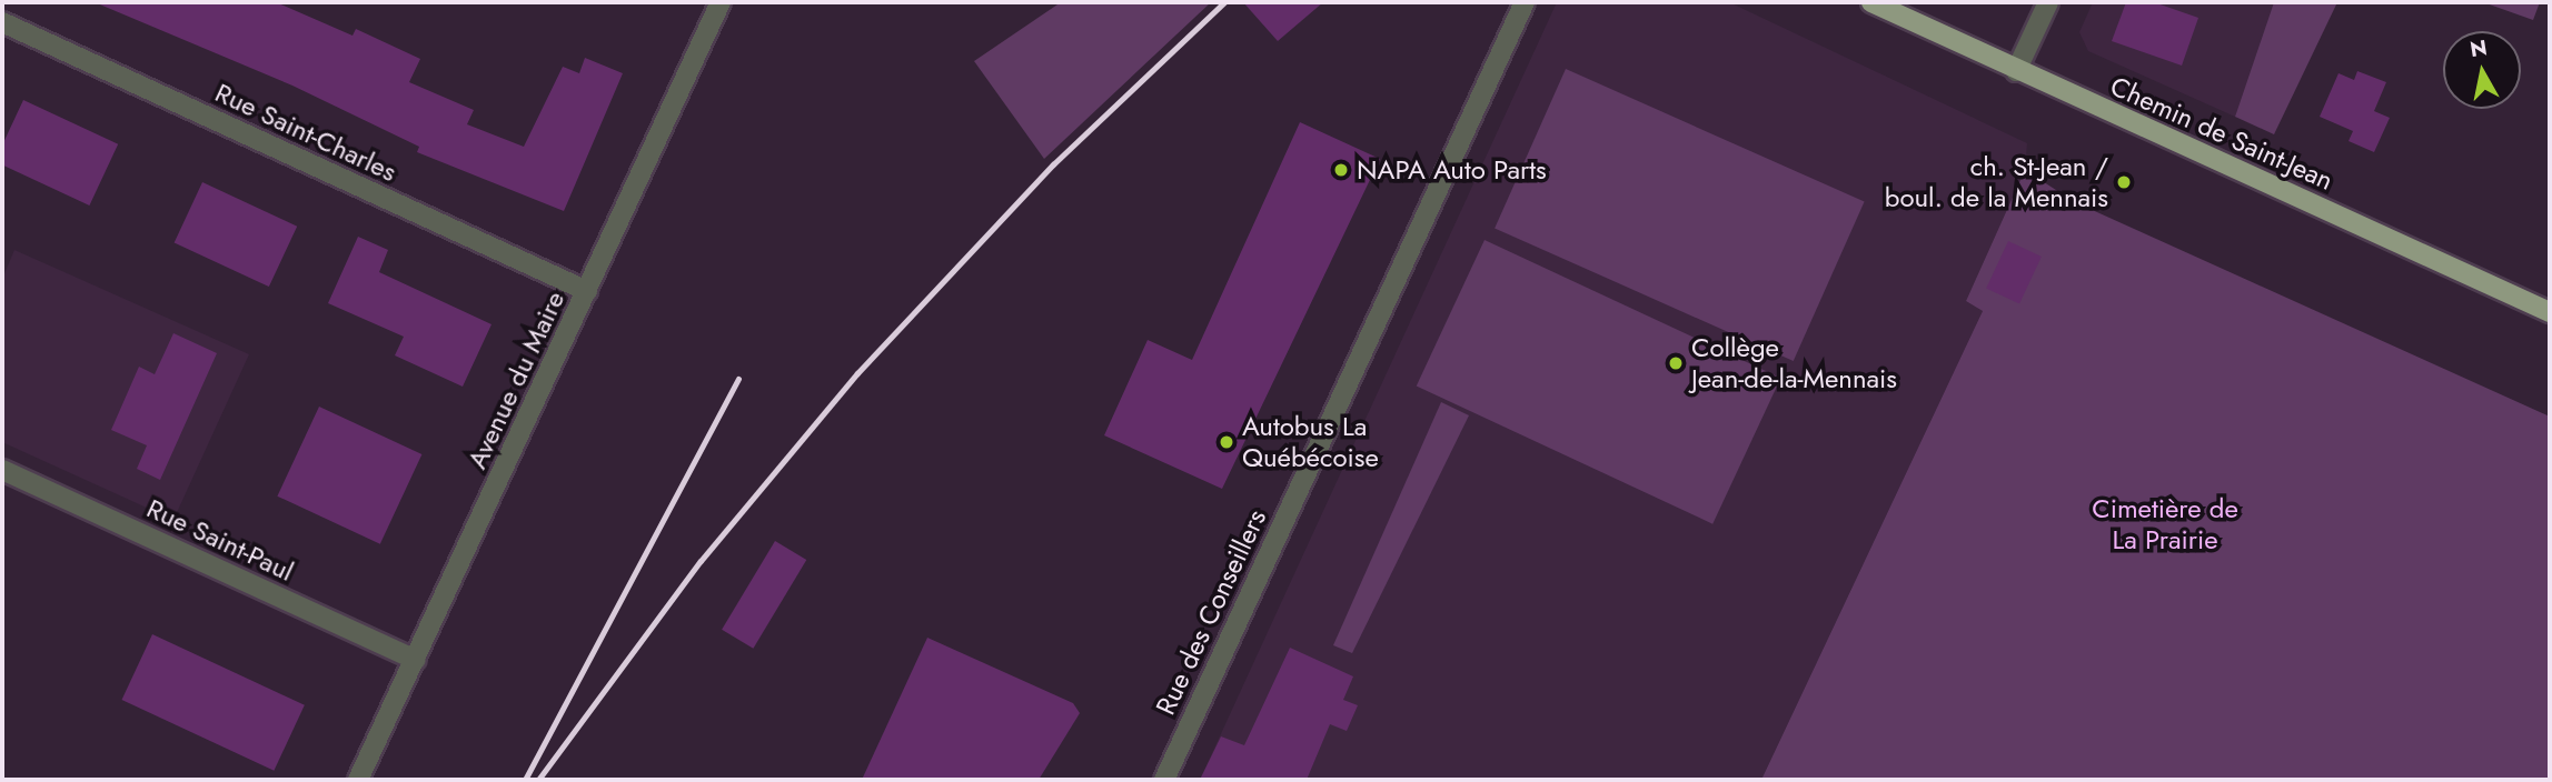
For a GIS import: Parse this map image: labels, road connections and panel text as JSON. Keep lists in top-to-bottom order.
{
  "streets": {
    "main road": ["Chemin de Saint-Jean"],
    "street": [
      "Rue Saint-Charles",
      "Avenue du Maire",
      "Rue Saint-Paul",
      "Rue des Conseillers"
    ]
  },
  "crossings": [
    ["Rue Saint-Charles", "Avenue du Maire"],
    ["Avenue du Maire", "Rue Saint-Paul"]
  ],
  "parks": ["Cimetière de La Prairie"],
  "places": [
    "NAPA Auto Parts",
    "ch. St-Jean / boul. de la Mennais",
    "Collège Jean-de-la-Mennais",
    "Autobus La Québécoise"
  ],
  "north": "top"
}
